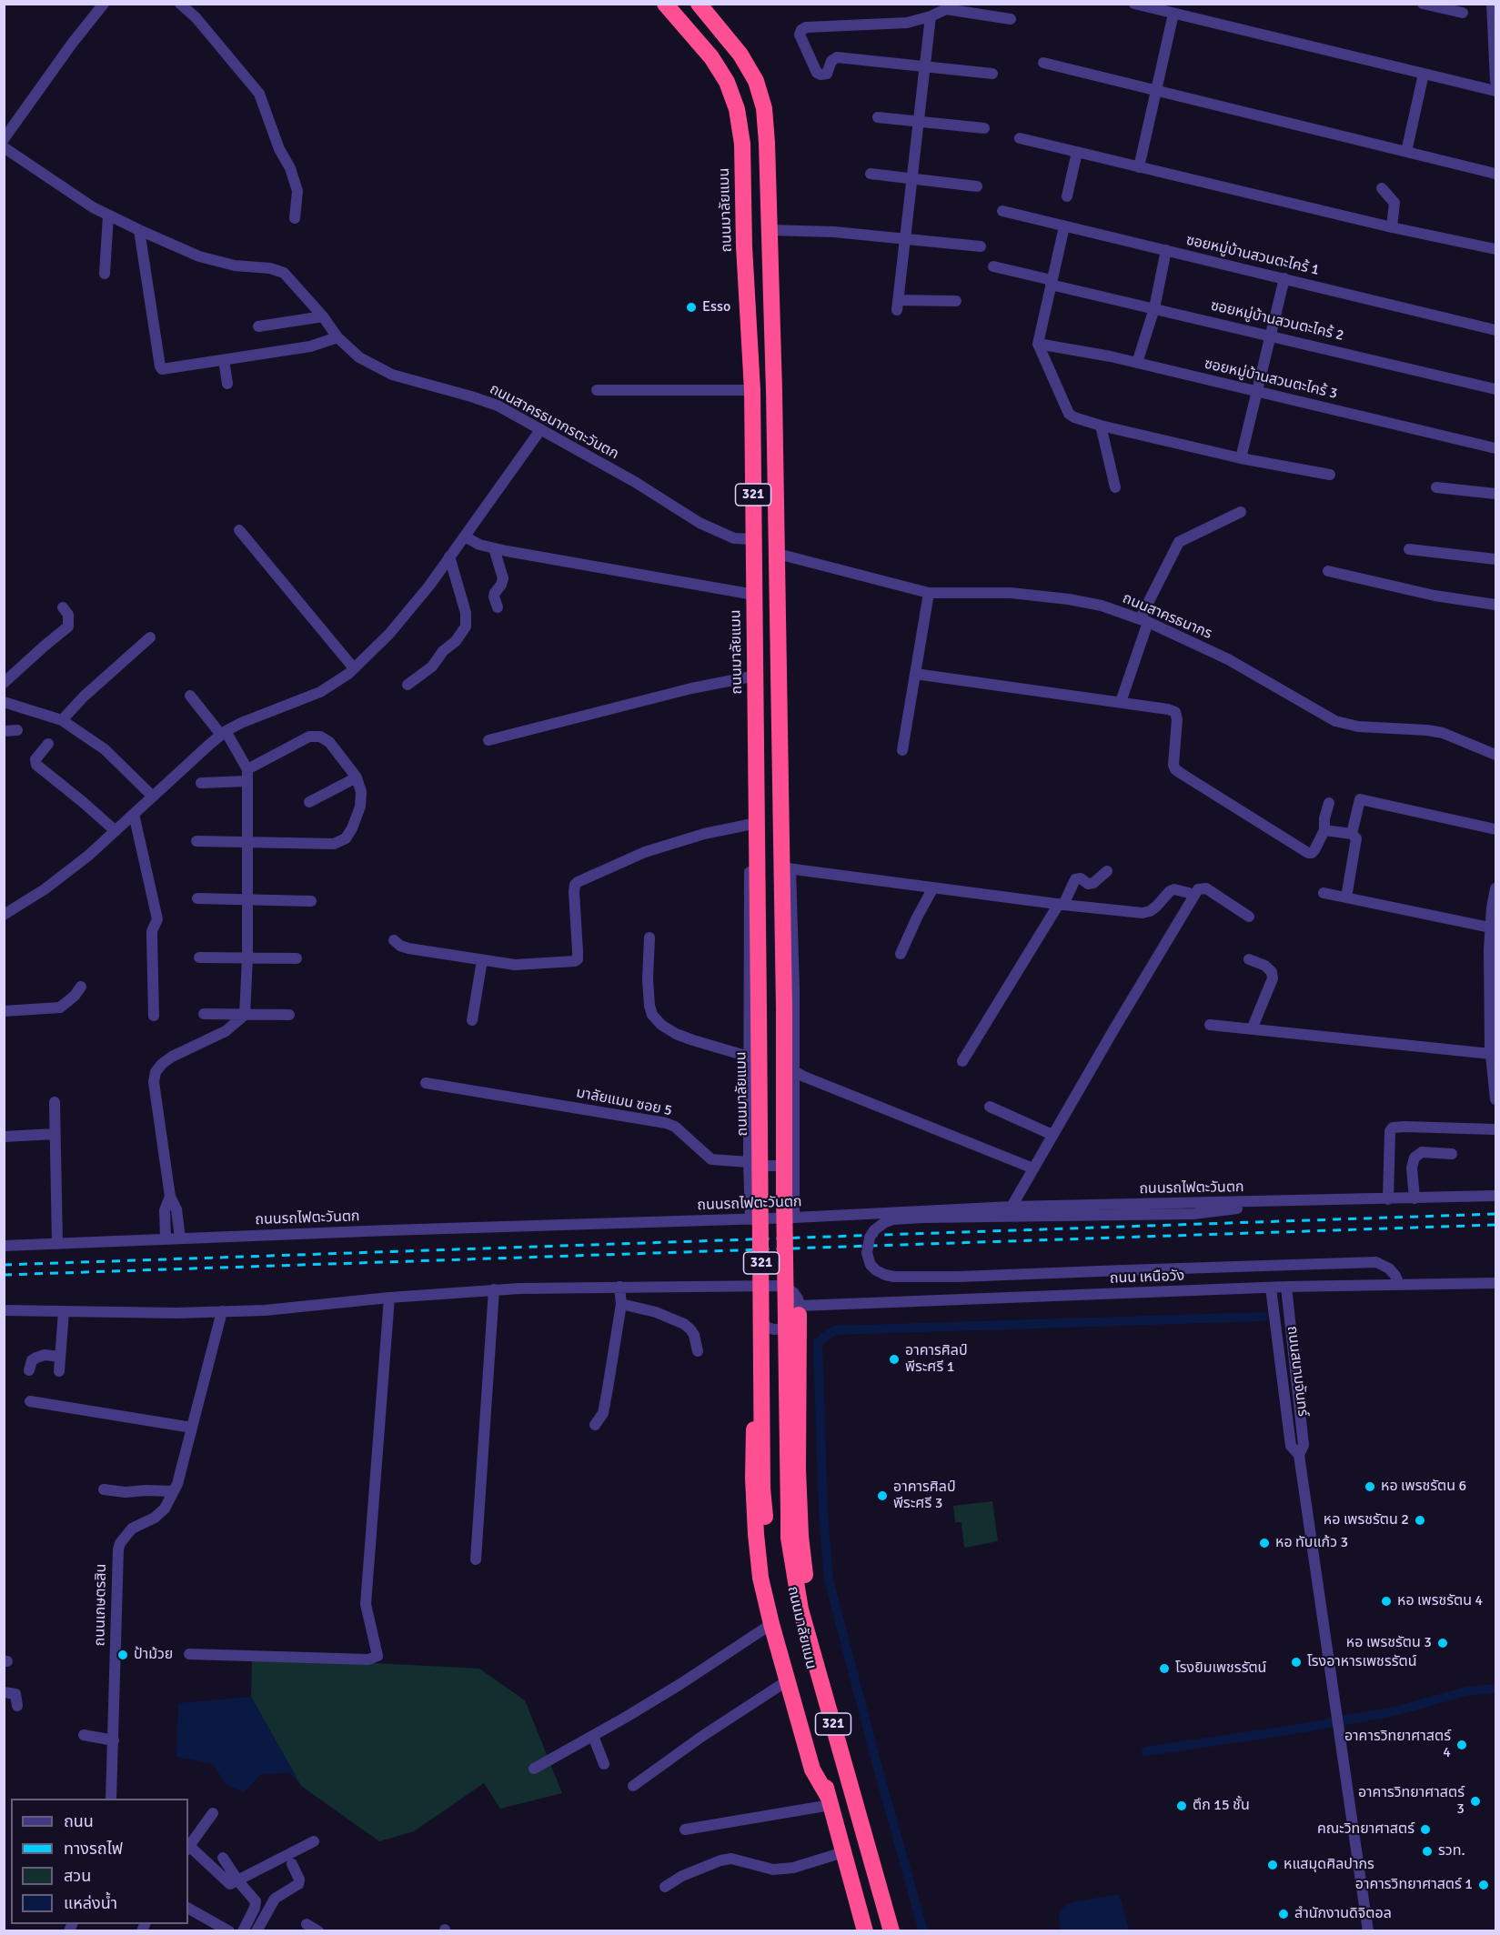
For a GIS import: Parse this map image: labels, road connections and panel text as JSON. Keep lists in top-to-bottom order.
{
  "streets": {
    "highway": ["ถนนมาลัยแมน", "321"],
    "street": [
      "ซอยหมู่บ้านสวนตะไคร้ 1",
      "ซอยหมู่บ้านสวนตะไคร้ 2",
      "ซอยหมู่บ้านสวนตะไคร้ 3",
      "ถนนสาครธนากรตะวันตก",
      "ถนนสาครธนากร",
      "มาลัยแมน ซอย 5",
      "ถนนรถไฟตะวันตก",
      "ถนน เหนือวัง",
      "ถนนสนามจันทร์",
      "ถนนเกษตรสิน"
    ]
  },
  "crossings": [
    ["ถนนมาลัยแมน", "ถนนสาครธนากรตะวันตก"],
    ["ถนนมาลัยแมน", "ถนนสาครธนากร"],
    ["321", "ถนน เหนือวัง"],
    ["ถนน เหนือวัง", "ถนนสนามจันทร์"]
  ],
  "places": [
    "Esso",
    "อาคารศิลป์ พีระศรี 1",
    "หอ เพรชรัตน 6",
    "อาคารศิลป์ พีระศรี 3",
    "หอ เพรชรัตน 2",
    "หอ ทับแก้ว 3",
    "หอ เพรชรัตน 4",
    "หอ เพรชรัตน 3",
    "ป้าม้วย",
    "โรงอาหารเพชรรัตน์",
    "โรงยิมเพชรรัตน์",
    "อาคารวิทยาศาสตร์ 4",
    "อาคารวิทยาศาสตร์ 3",
    "ตึก 15 ชั้น",
    "คณะวิทยาศาสตร์",
    "รวท.",
    "หแสมุดศิลปากร",
    "อาคารวิทยาศาสตร์ 1",
    "สำนักงานดิจิตอล"
  ],
  "legend": [
    "ถนน",
    "ทางรถไฟ",
    "สวน",
    "แหล่งน้ำ"
  ]
}
